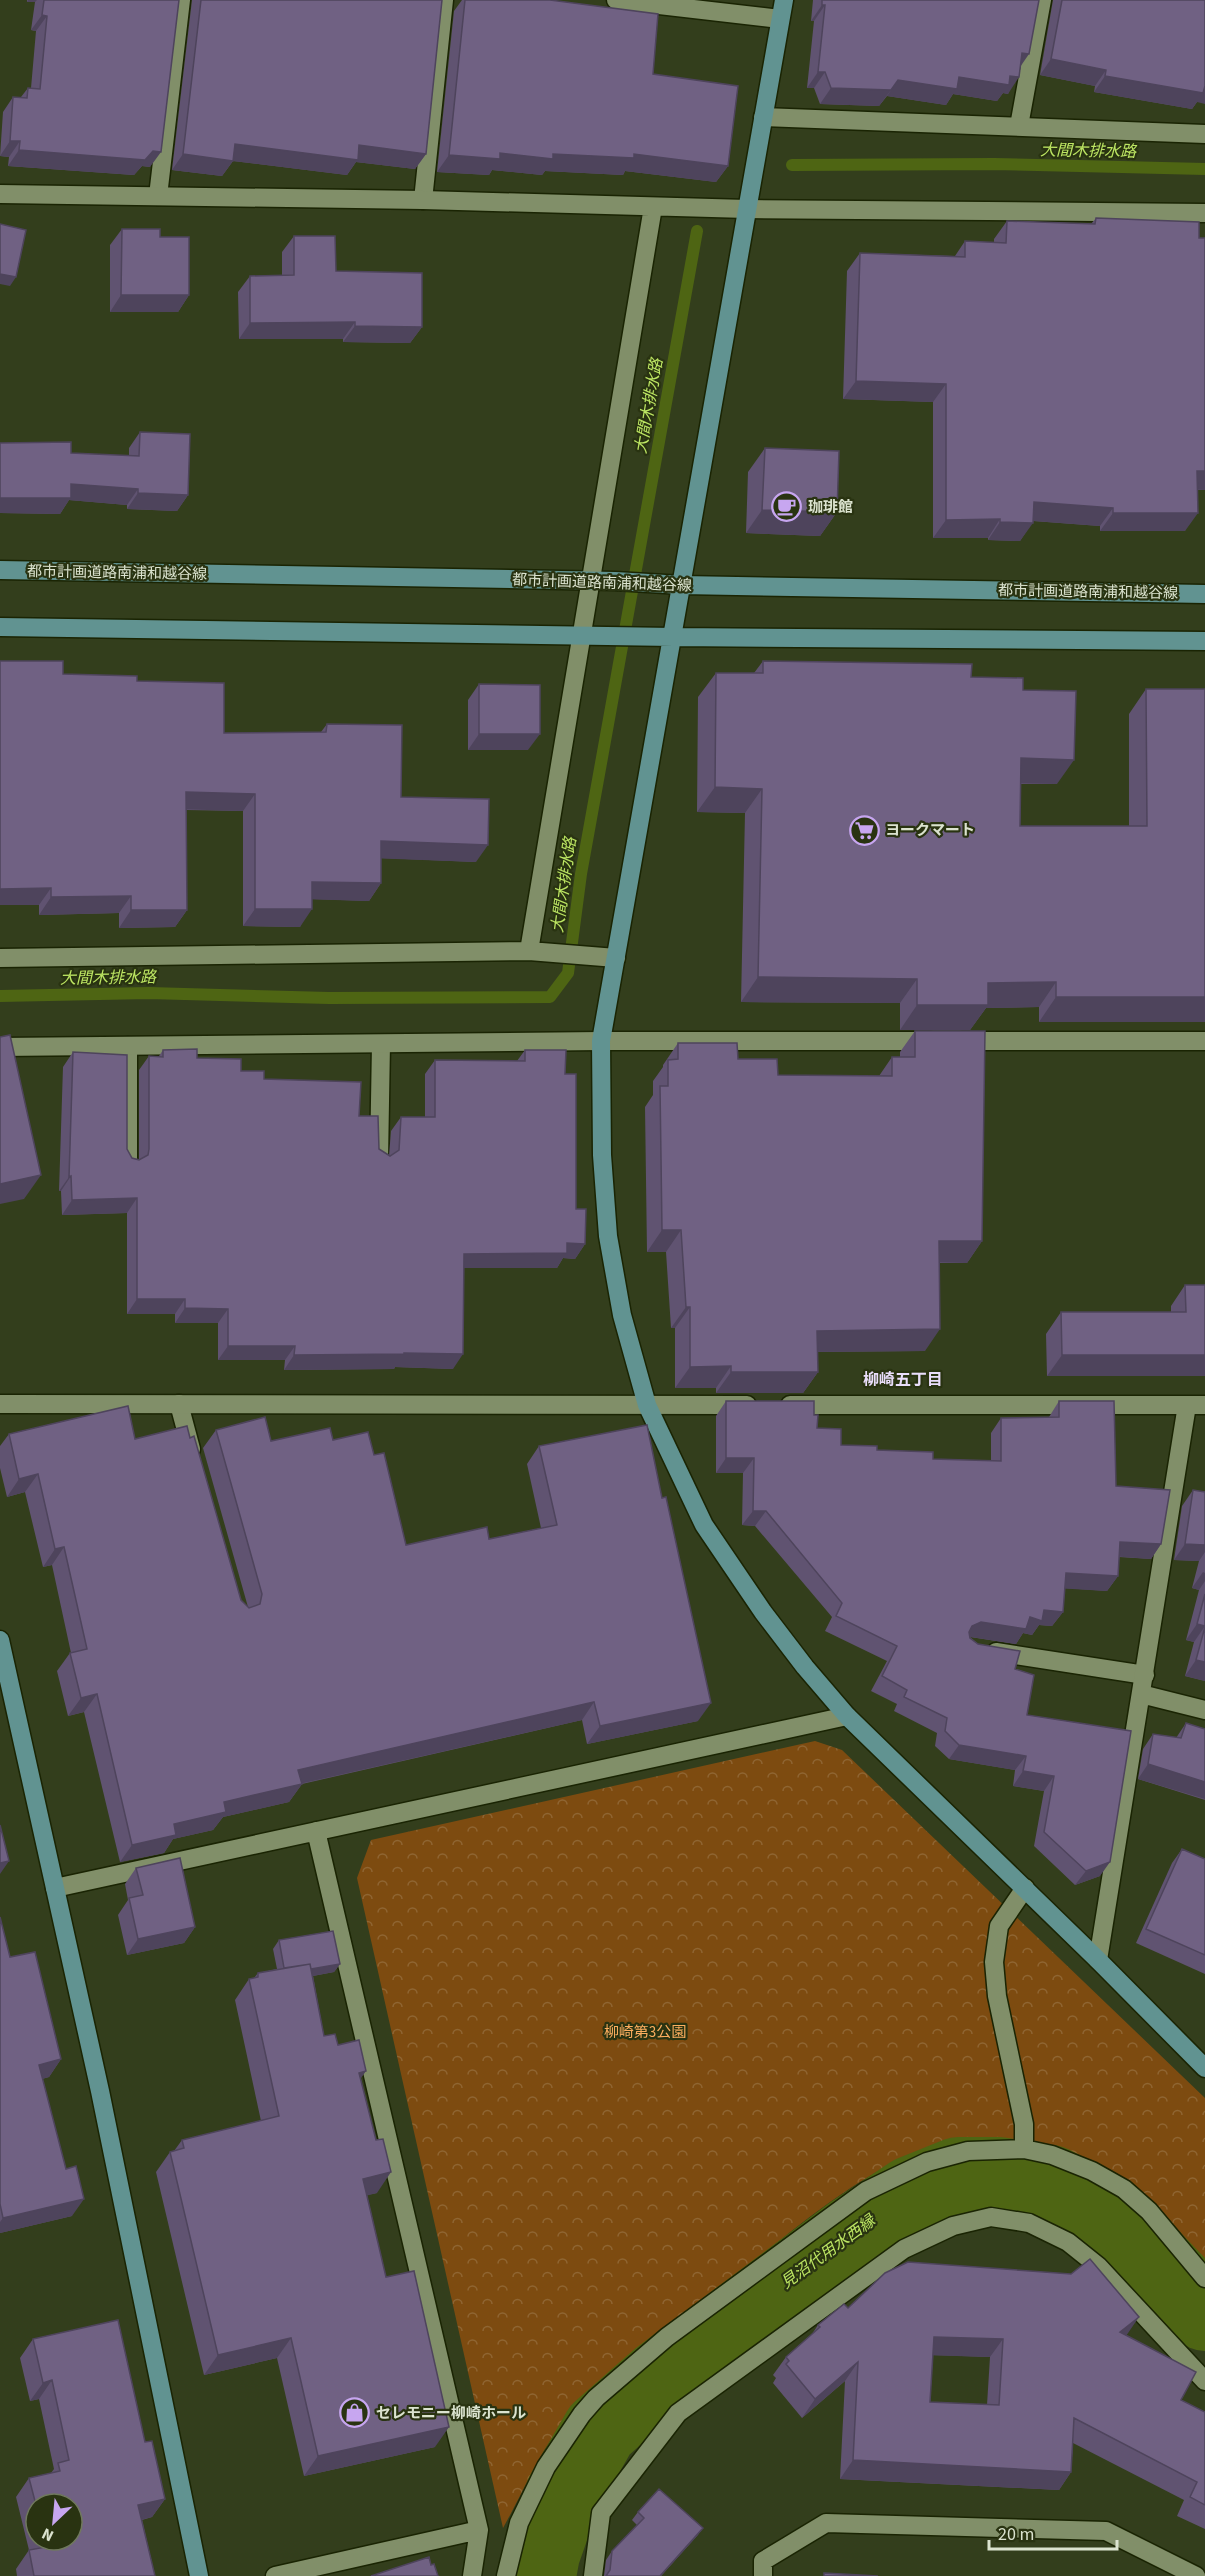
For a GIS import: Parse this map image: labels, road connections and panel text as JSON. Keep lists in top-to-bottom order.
{
  "streets": {
    "street": ["都市計画道路南浦和越谷線"]
  },
  "districts": ["柳崎五丁目"],
  "water": ["大間木排水路", "見沼代用水西縁"],
  "parks": ["柳崎第3公園"],
  "places": {
    "cafe": ["珈琲館"],
    "supermarket": ["ヨークマート"],
    "shop": ["セレモニー柳崎ホール"]
  },
  "scale_bar": "20 m",
  "north": "bottom left"
}
